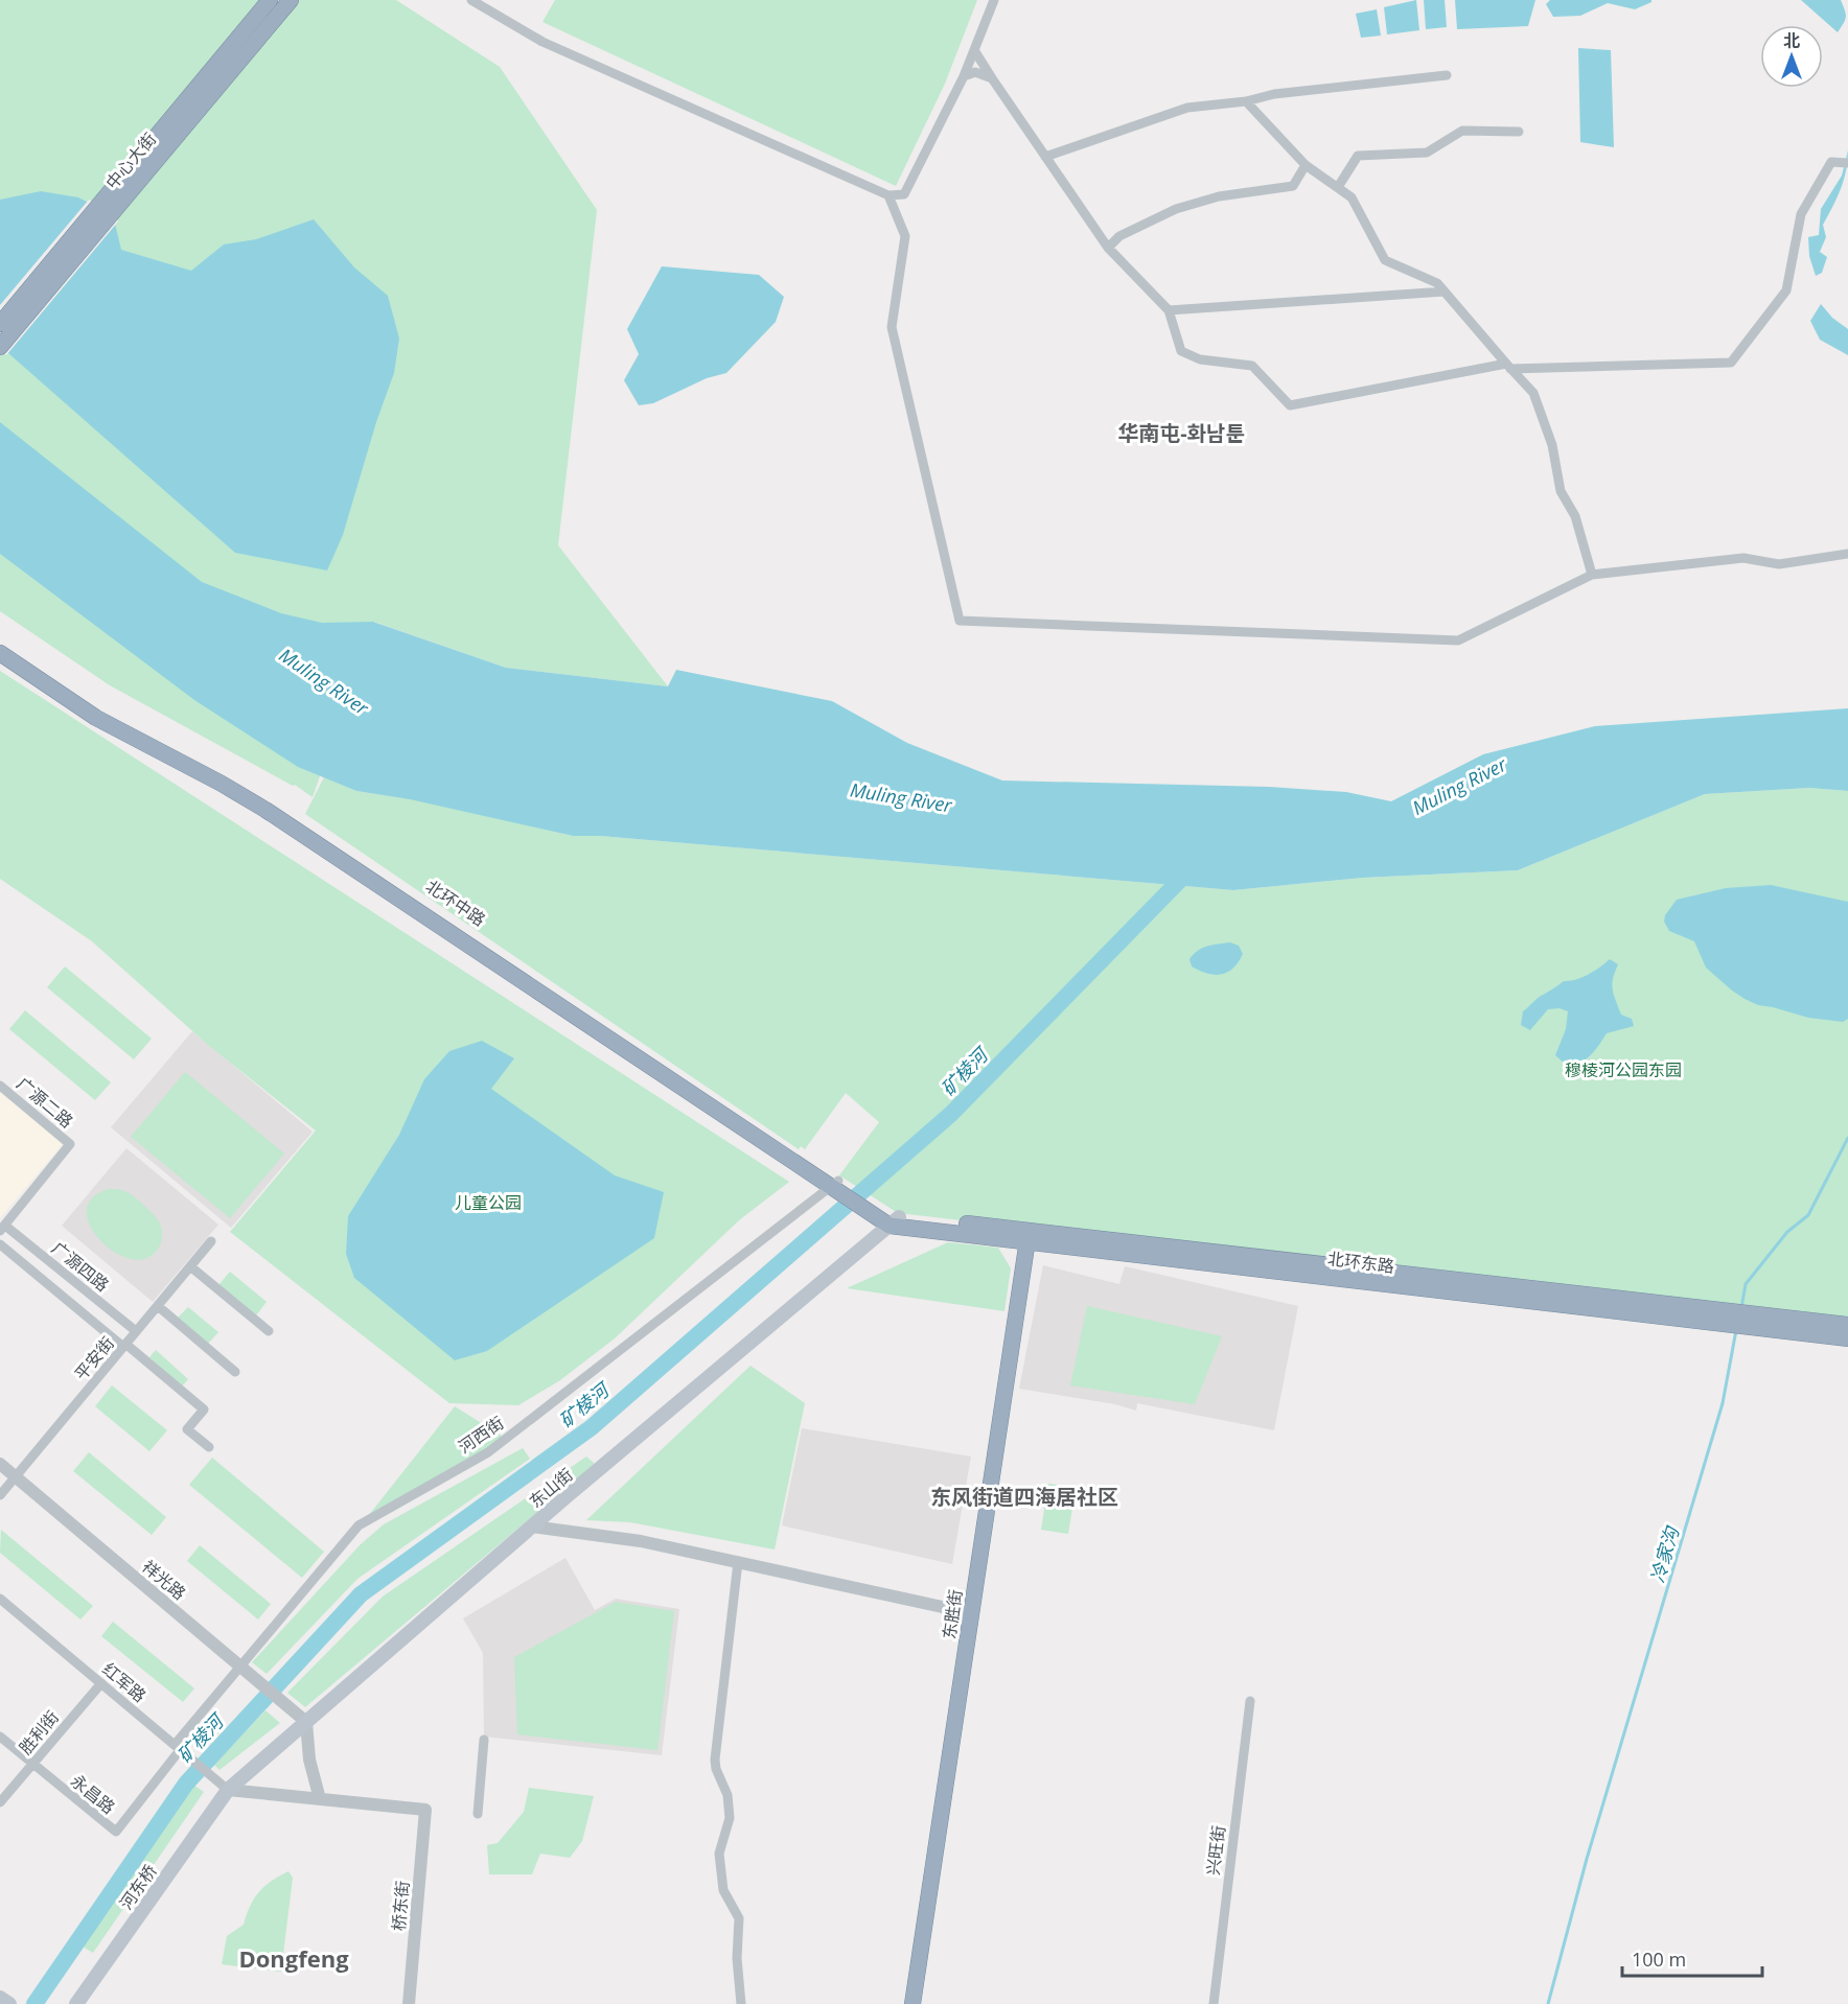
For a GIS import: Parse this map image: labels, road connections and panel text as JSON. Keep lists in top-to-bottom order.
{
  "streets": {
    "highway": [
      "中心大街",
      "北环中路",
      "北环东路",
      "东胜街"
    ],
    "main road": ["东山街", "河东桥"],
    "street": [
      "广源二路",
      "广源四路",
      "平安街",
      "河西街",
      "祥光路",
      "红军路",
      "胜利街",
      "永昌路",
      "兴旺街",
      "桥东街"
    ]
  },
  "crossings": [
    ["北环中路", "北环东路"],
    ["北环中路", "河西街"],
    ["广源二路", "广源四路"],
    ["北环东路", "东山街"],
    ["北环东路", "东胜街"],
    ["广源四路", "平安街"],
    ["平安街", "祥光路"],
    ["河西街", "祥光路"],
    ["河西街", "红军路"],
    ["河西街", "永昌路"],
    ["东山街", "祥光路"],
    ["东山街", "红军路"],
    ["东山街", "河东桥"],
    ["红军路", "胜利街"],
    ["红军路", "永昌路"],
    ["红军路", "河东桥"],
    ["胜利街", "永昌路"]
  ],
  "districts": ["华南屯-화남툰", "东风街道四海居社区", "Dongfeng"],
  "water": ["Muling River", "矿棱河", "冷家沟"],
  "parks": ["穆棱河公园东园", "儿童公园"],
  "scale_bar": "100 m",
  "north": "top"
}
